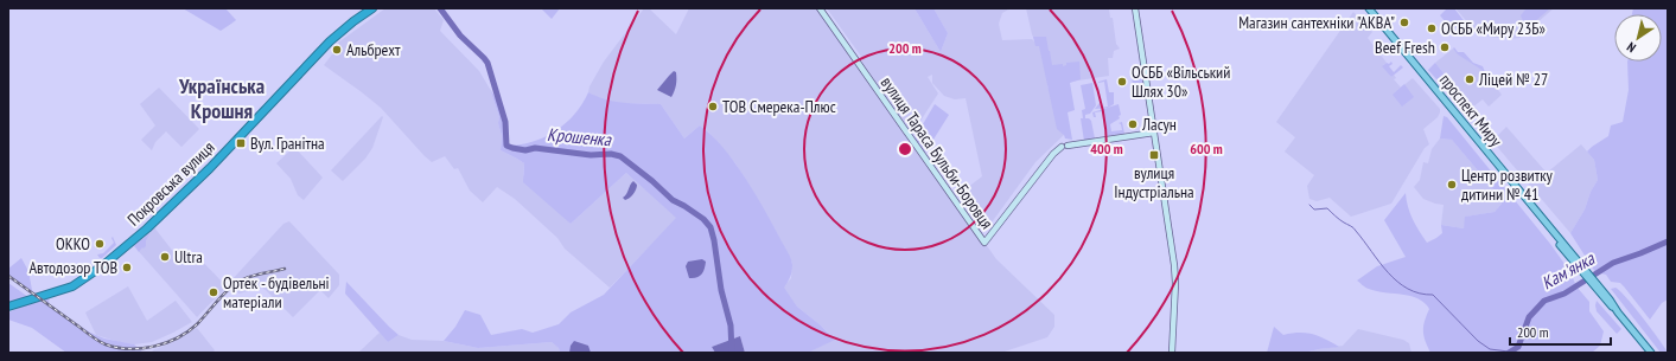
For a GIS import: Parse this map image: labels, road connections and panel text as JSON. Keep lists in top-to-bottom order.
{
  "streets": {
    "highway": ["Покровська вулиця"],
    "main road": ["проспект Миру"],
    "street": ["вулиця Тараса Бульби-Боровця"]
  },
  "districts": ["Українська Крошня"],
  "water": ["Крошенка", "Кам'янка"],
  "places": {
    "other": [
      "Магазин сантехніки \"АКВА\"",
      "ОСББ «Миру 23Б»",
      "Beef Fresh",
      "Альбрехт",
      "Ліцей № 27",
      "ОСББ «Вільський Шлях 30»",
      "ТОВ Смерека-Плюс",
      "Ласун",
      "Центр розвитку дитини № 41",
      "ОККО",
      "Ultra",
      "Автодозор ТОВ",
      "Ортек - будівельні матеріали"
    ],
    "transit": ["Вул. Гранітна", "вулиця Індустріальна"]
  },
  "scale_bar": "200 m",
  "north": "bottom left",
  "rings": ["200 m", "400 m", "600 m"]
}
